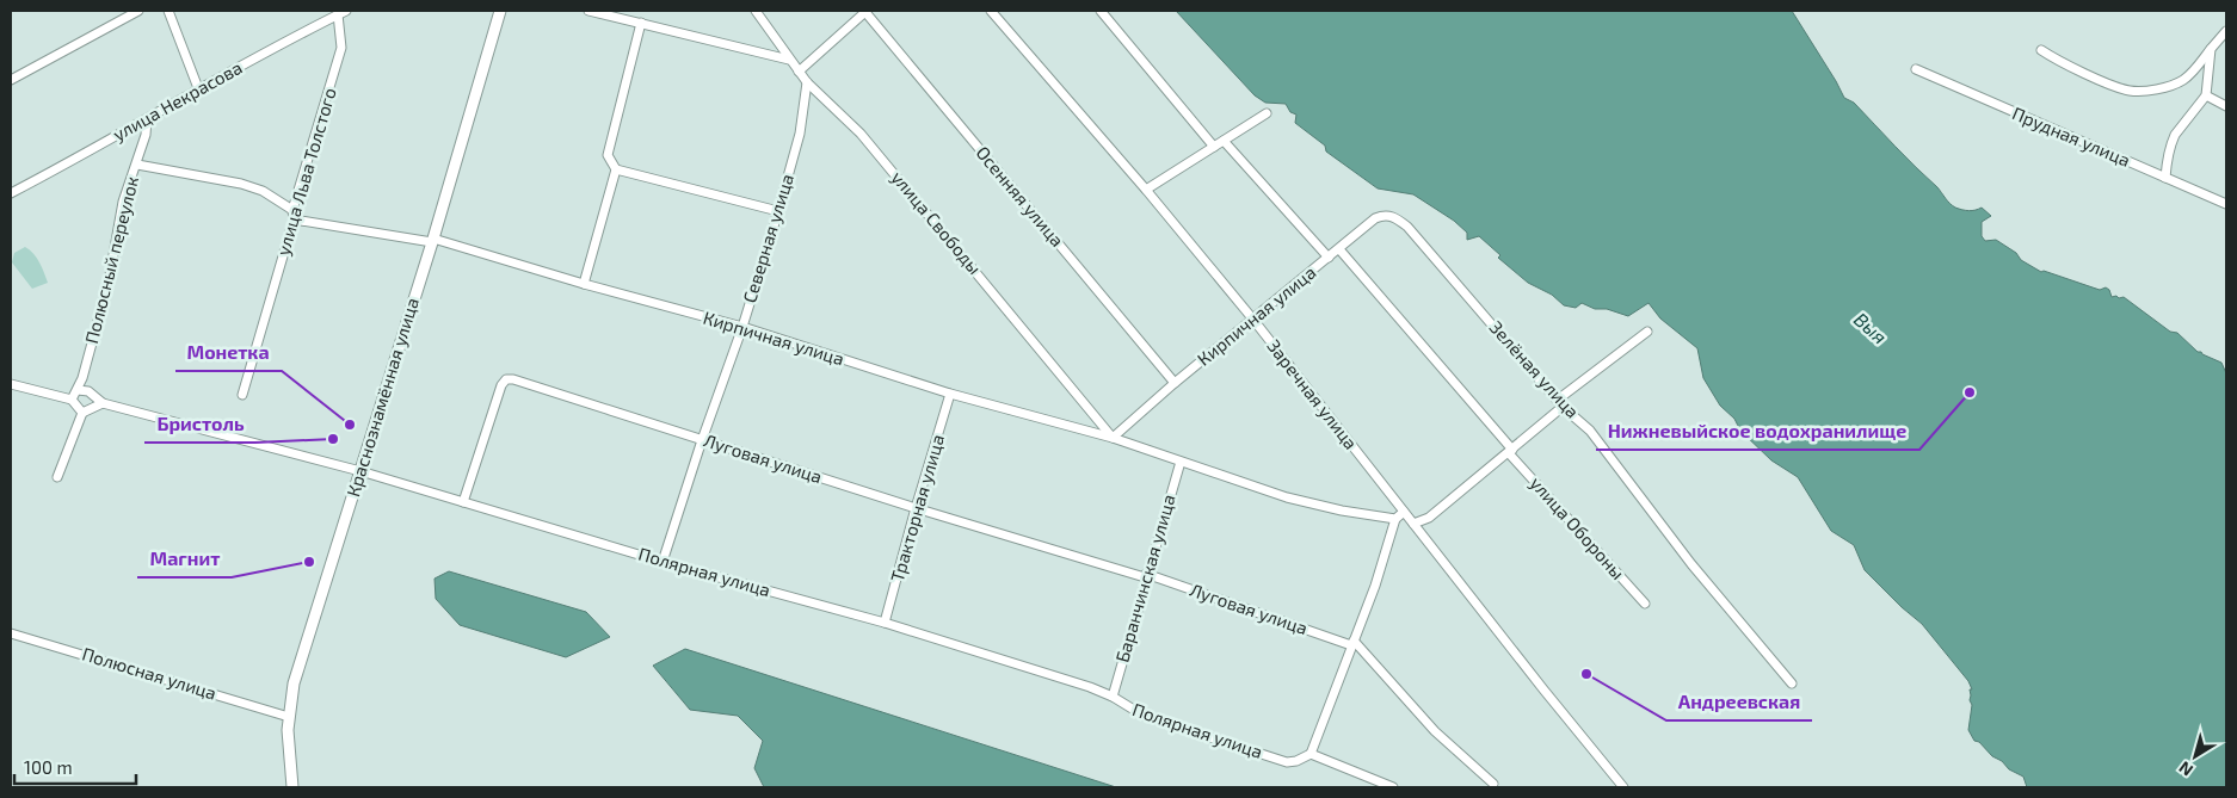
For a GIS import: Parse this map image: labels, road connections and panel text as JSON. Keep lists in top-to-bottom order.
{
  "streets": {
    "main road": ["Краснознамённая улица"],
    "street": [
      "улица Некрасова",
      "Прудная улица",
      "улица Льва Толстого",
      "Осенняя улица",
      "улица Свободы",
      "Северная улица",
      "Полюсный переулок",
      "Кирпичная улица",
      "Зелёная улица",
      "Заречная улица",
      "Луговая улица",
      "Тракторная улица",
      "улица Обороны",
      "Полярная улица",
      "Баранчинская улица",
      "Полюсная улица"
    ]
  },
  "crossings": [
    ["улица Некрасова", "улица Льва Толстого"],
    ["улица Некрасова", "Полюсный переулок"],
    ["улица Льва Толстого", "Кирпичная улица"],
    ["Осенняя улица", "Кирпичная улица"],
    ["улица Свободы", "Северная улица"],
    ["улица Свободы", "Кирпичная улица"],
    ["Северная улица", "Кирпичная улица"],
    ["Северная улица", "Луговая улица"],
    ["Северная улица", "Полярная улица"],
    ["Полюсный переулок", "Полярная улица"],
    ["Кирпичная улица", "Зелёная улица"],
    ["Кирпичная улица", "Заречная улица"],
    ["Кирпичная улица", "Краснознамённая улица"],
    ["Кирпичная улица", "Тракторная улица"],
    ["Кирпичная улица", "улица Обороны"],
    ["Кирпичная улица", "Баранчинская улица"],
    ["Краснознамённая улица", "Полярная улица"],
    ["Краснознамённая улица", "Полюсная улица"],
    ["Луговая улица", "Тракторная улица"],
    ["Луговая улица", "Полярная улица"],
    ["Луговая улица", "Баранчинская улица"],
    ["Тракторная улица", "Полярная улица"],
    ["Полярная улица", "Баранчинская улица"]
  ],
  "water": ["Выя"],
  "places": [
    "Нижневыйское водохранилище",
    "Монетка",
    "Бристоль",
    "Магнит",
    "Андреевская"
  ],
  "scale_bar": "100 m",
  "north": "bottom left"
}
